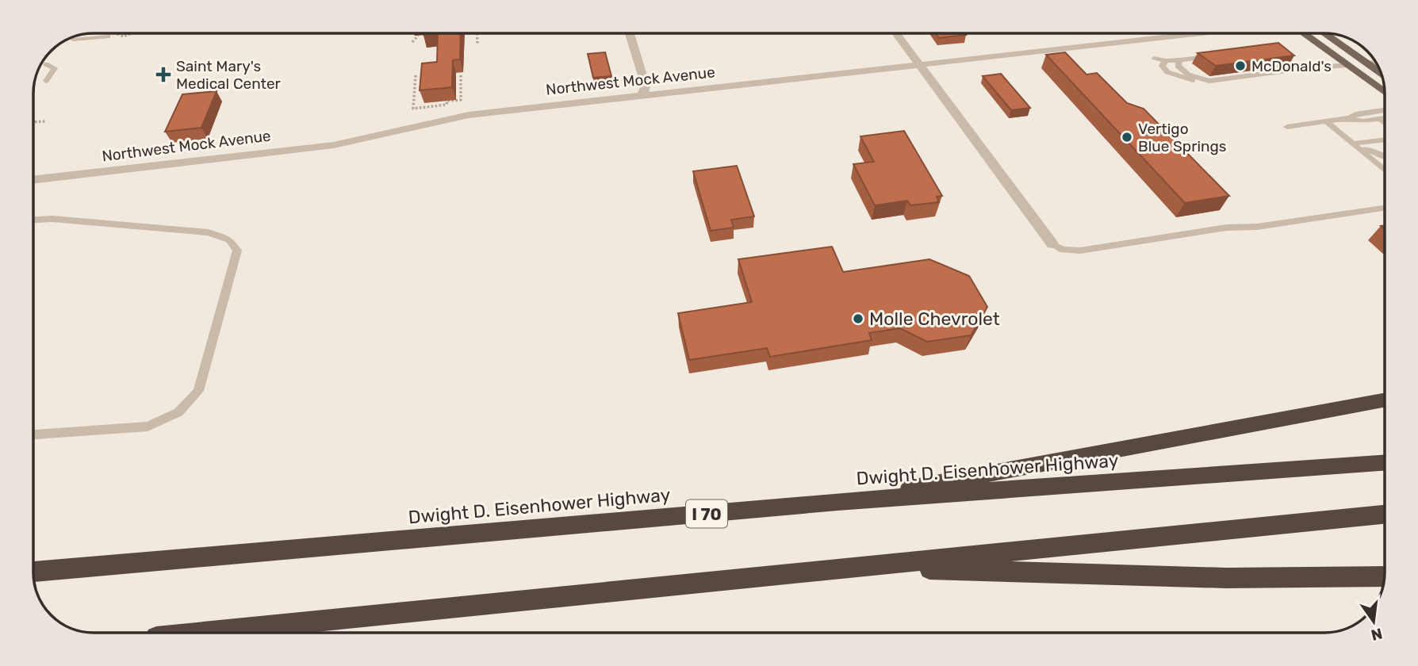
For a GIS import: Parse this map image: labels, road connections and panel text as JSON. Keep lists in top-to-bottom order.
{
  "streets": {
    "highway": ["Dwight D. Eisenhower Highway", "I 70"],
    "street": ["Northwest Mock Avenue"]
  },
  "places": {
    "other": ["McDonald's", "Vertigo Blue Springs", "Molle Chevrolet"],
    "health": ["Saint Mary's Medical Center"]
  },
  "north": "bottom"
}
